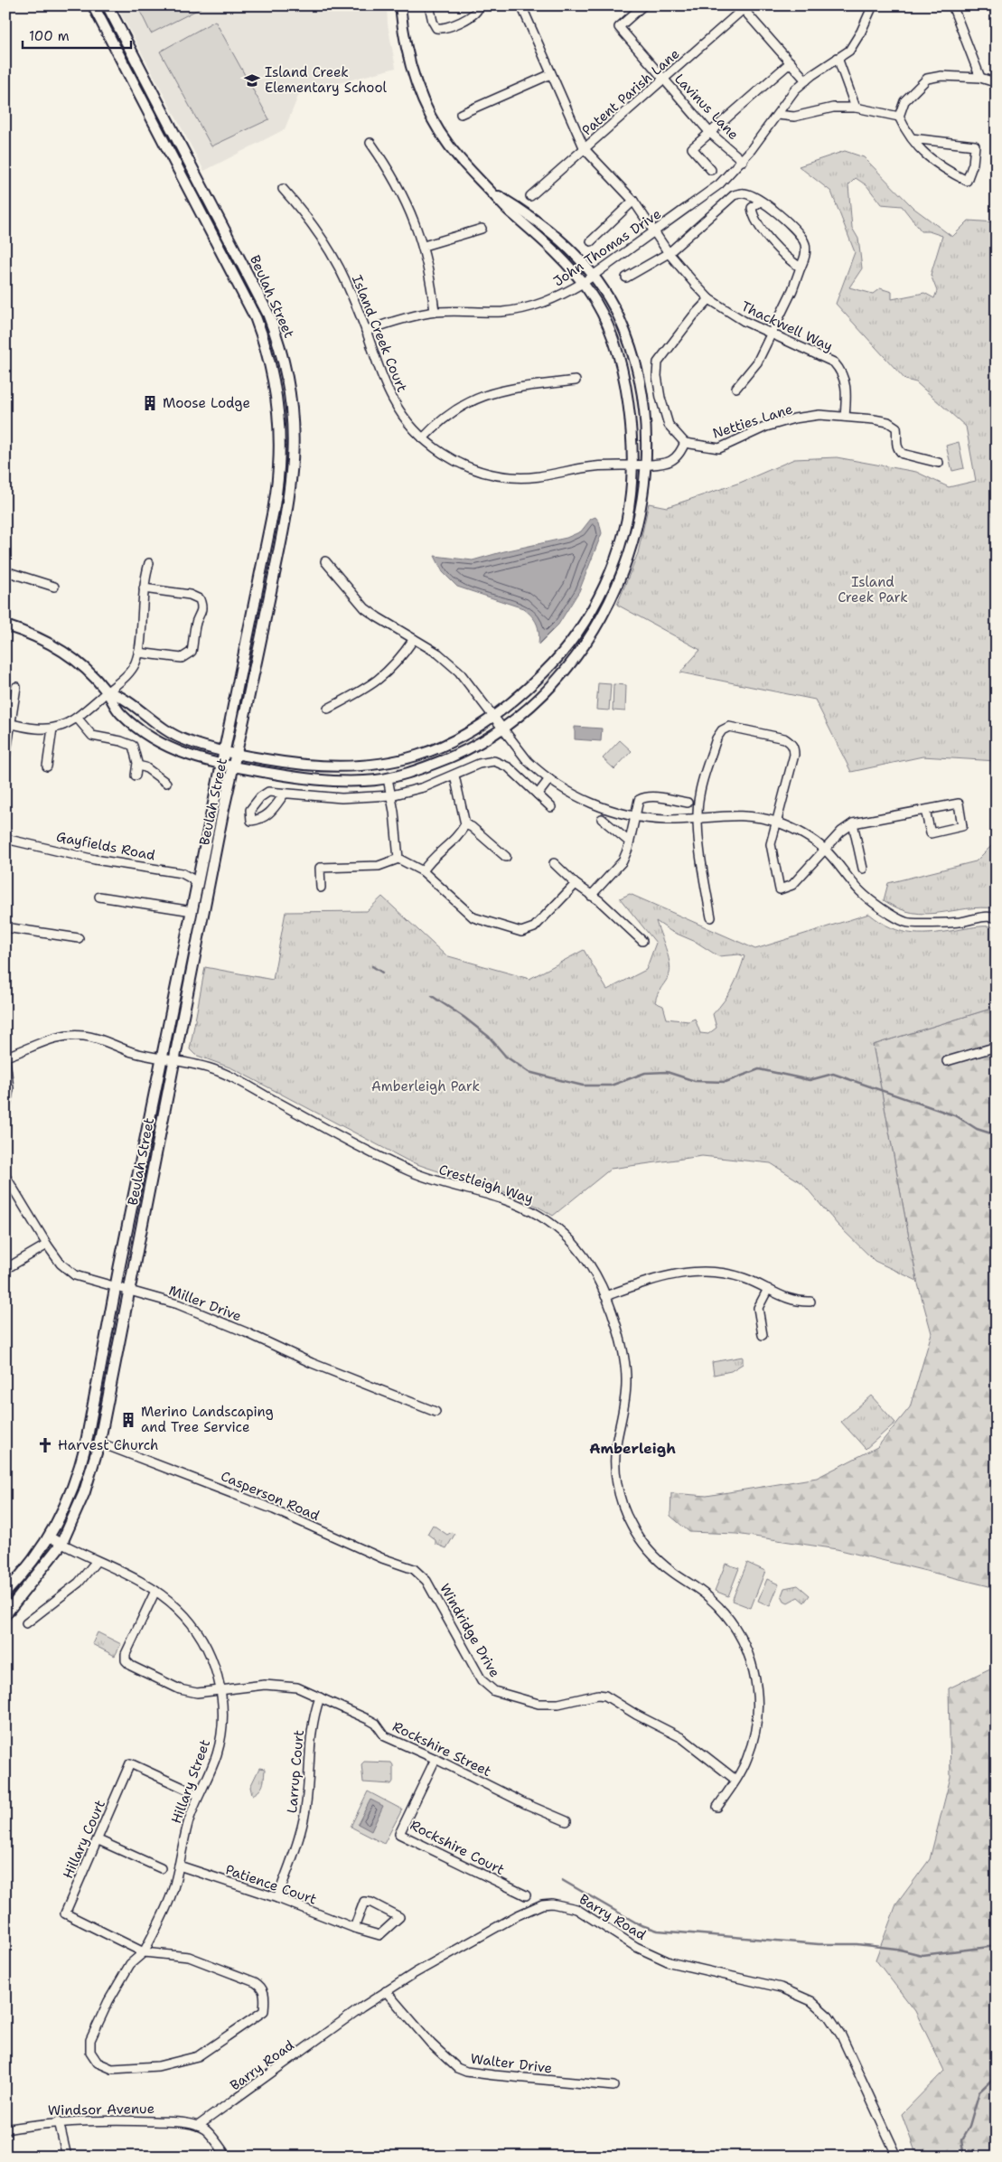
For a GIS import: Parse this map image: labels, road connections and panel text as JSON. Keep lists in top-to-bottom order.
{
  "streets": {
    "main road": ["Beulah Street"],
    "street": [
      "Patent Parish Lane",
      "Lavinus Lane",
      "John Thomas Drive",
      "Thackwell Way",
      "Island Creek Court",
      "Netties Lane",
      "Gayfields Road",
      "Crestleigh Way",
      "Miller Drive",
      "Casperson Road",
      "Windridge Drive",
      "Rockshire Street",
      "Larrup Court",
      "Hillary Street",
      "Hillary Court",
      "Rockshire Court",
      "Patience Court",
      "Barry Road",
      "Walter Drive",
      "Windsor Avenue"
    ]
  },
  "crossings": [
    ["Patent Parish Lane", "Lavinus Lane"],
    ["Patent Parish Lane", "Thackwell Way"],
    ["Lavinus Lane", "John Thomas Drive"],
    ["John Thomas Drive", "Thackwell Way"],
    ["John Thomas Drive", "Island Creek Court"],
    ["Beulah Street", "Gayfields Road"],
    ["Beulah Street", "Crestleigh Way"],
    ["Beulah Street", "Miller Drive"],
    ["Beulah Street", "Casperson Road"],
    ["Beulah Street", "Hillary Street"],
    ["Thackwell Way", "Netties Lane"],
    ["Crestleigh Way", "Windridge Drive"],
    ["Casperson Road", "Windridge Drive"],
    ["Rockshire Street", "Larrup Court"],
    ["Rockshire Street", "Hillary Street"],
    ["Rockshire Street", "Rockshire Court"],
    ["Larrup Court", "Patience Court"],
    ["Hillary Street", "Hillary Court"],
    ["Hillary Street", "Patience Court"],
    ["Barry Road", "Walter Drive"],
    ["Barry Road", "Windsor Avenue"]
  ],
  "districts": ["Amberleigh"],
  "parks": ["Island Creek Park", "Amberleigh Park"],
  "places": {
    "school or university": ["Island Creek Elementary School"],
    "building": ["Moose Lodge", "Merino Landscaping and Tree Service"],
    "church": ["Harvest Church"]
  },
  "scale_bar": "100 m"
}
